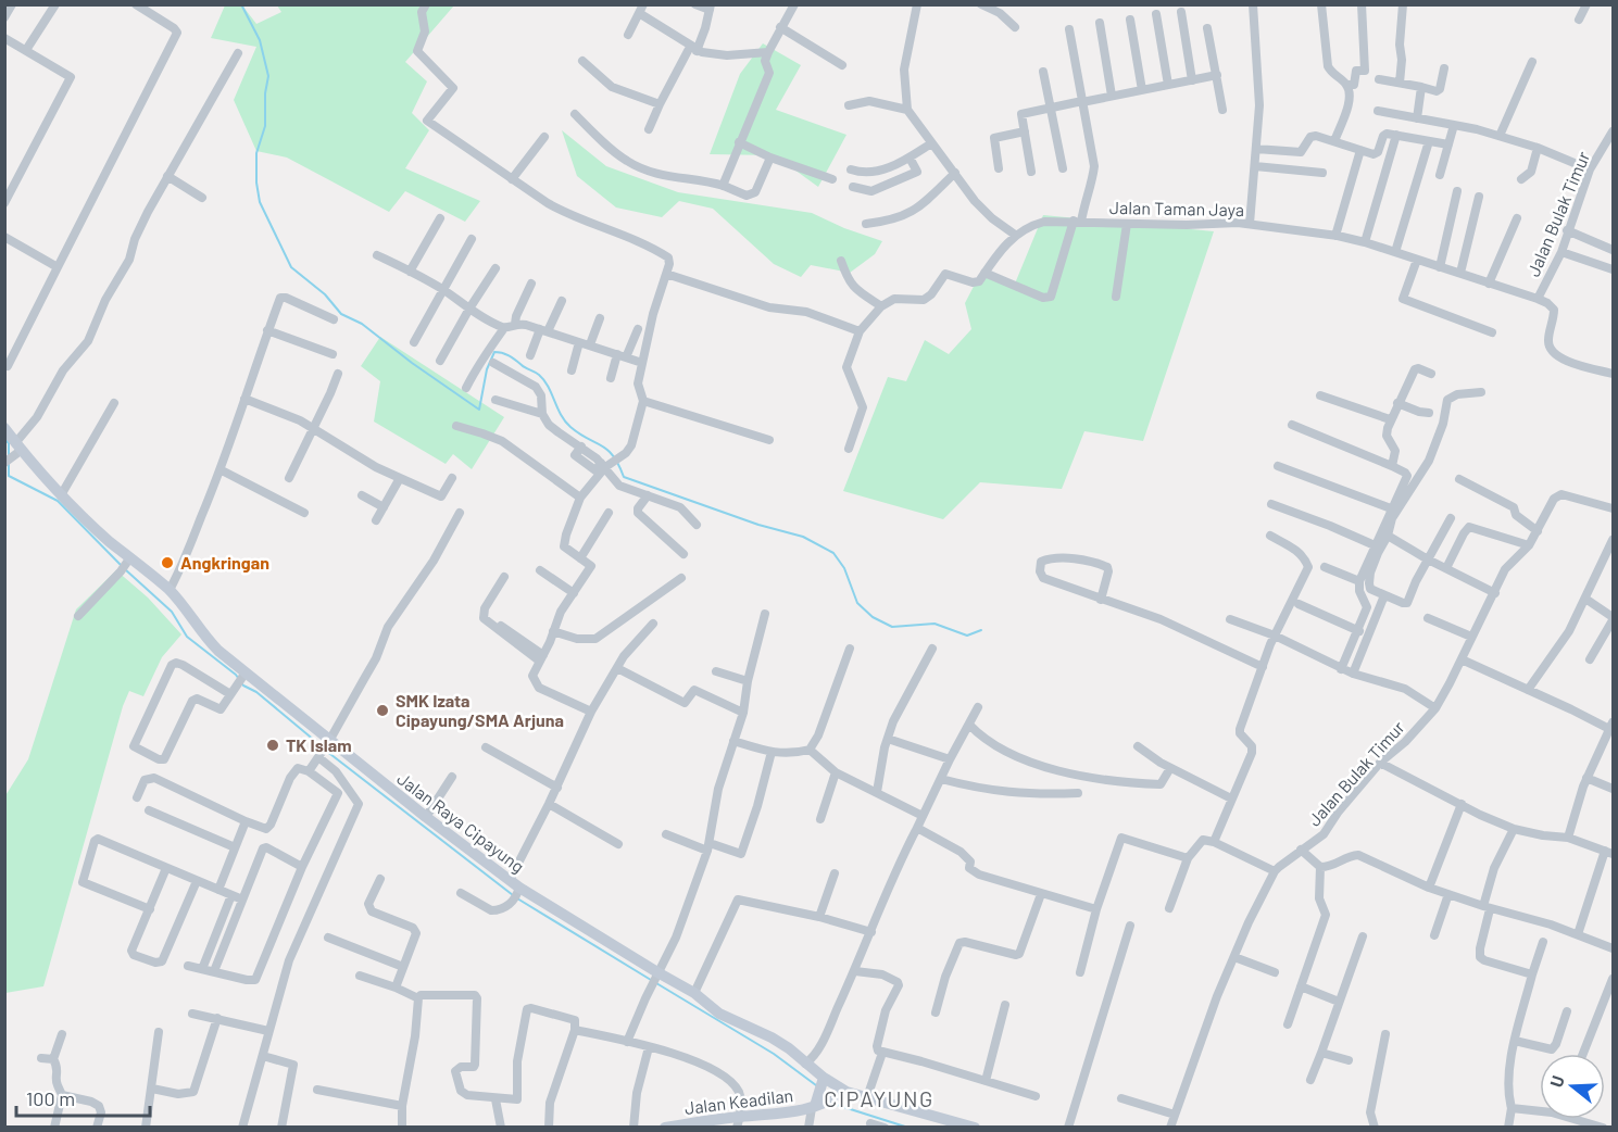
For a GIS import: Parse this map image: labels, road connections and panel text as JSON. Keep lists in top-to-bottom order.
{
  "streets": {
    "main road": ["Jalan Raya Cipayung", "Jalan Keadilan"],
    "street": ["Jalan Taman Jaya", "Jalan Bulak Timur"]
  },
  "crossings": [
    ["Jalan Taman Jaya", "Jalan Bulak Timur"],
    ["Jalan Raya Cipayung", "Jalan Keadilan"]
  ],
  "districts": ["CIPAYUNG"],
  "places": ["Angkringan", "SMK Izata Cipayung/SMA Arjuna", "TK Islam"],
  "scale_bar": "100 m",
  "north": "left"
}
